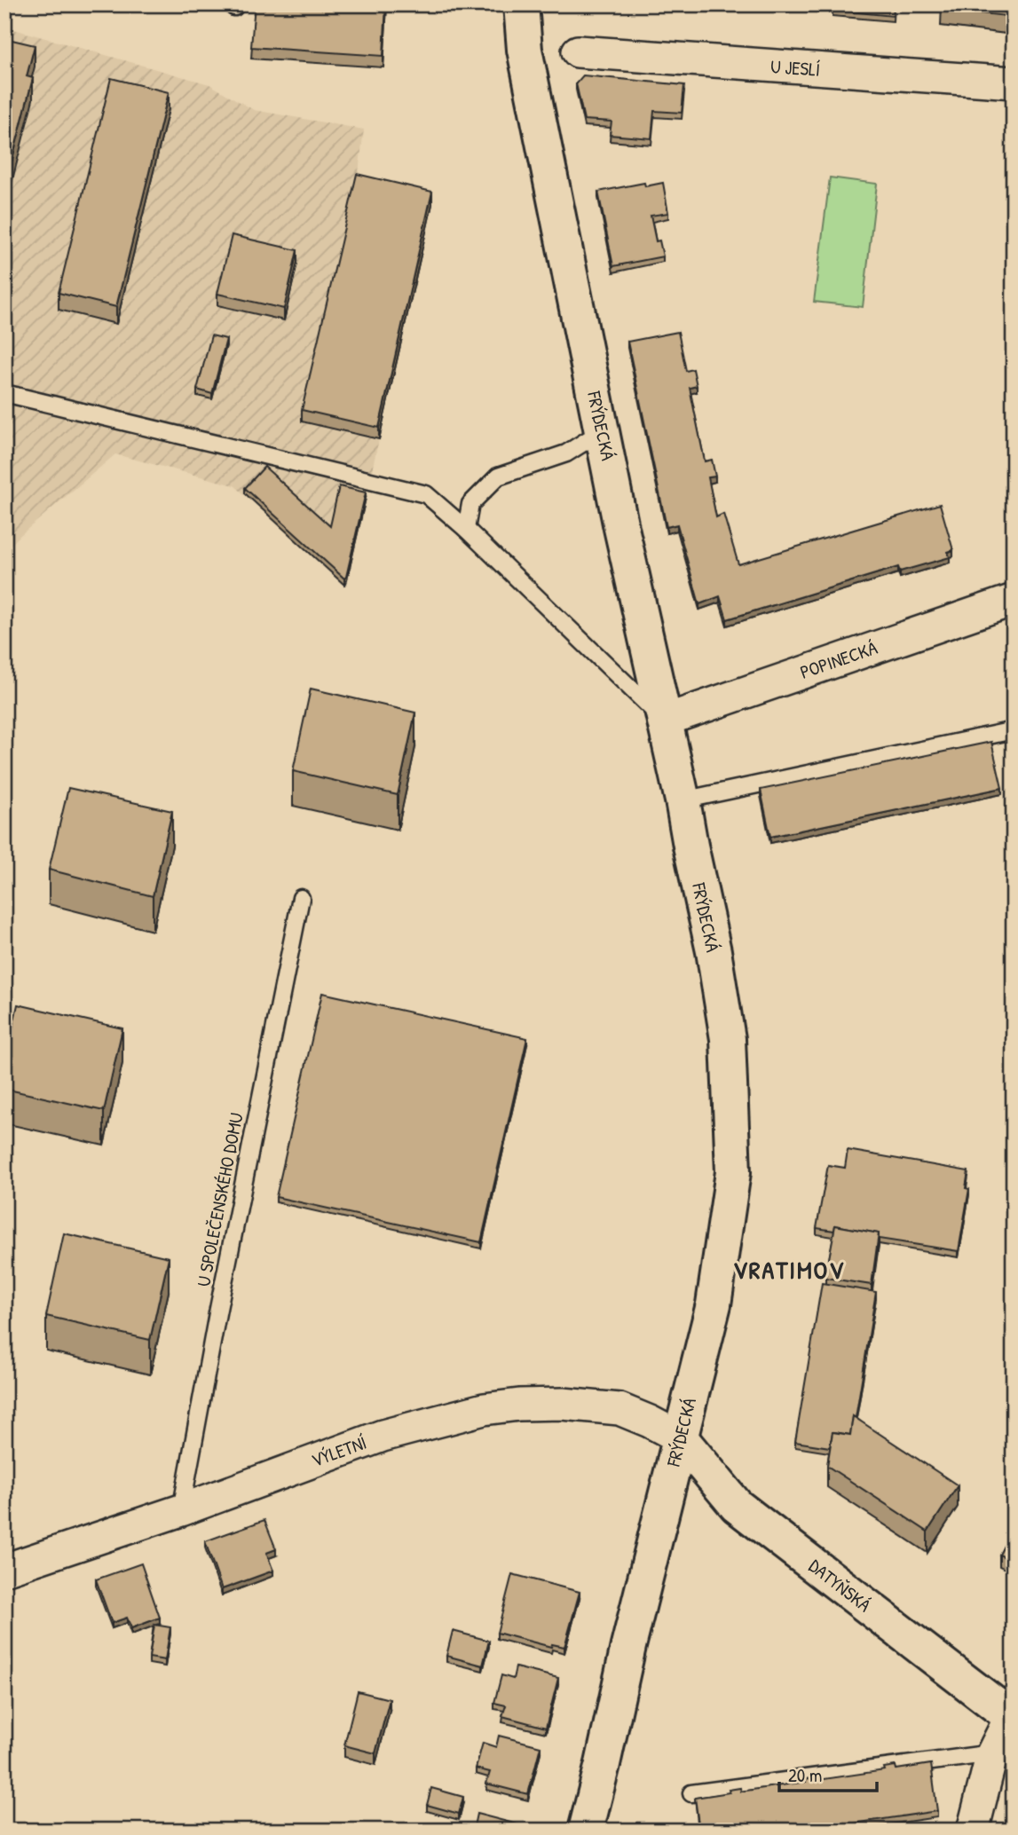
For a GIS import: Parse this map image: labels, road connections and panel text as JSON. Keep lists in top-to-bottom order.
{
  "streets": {
    "main road": ["FRÝDECKÁ", "DATYŇSKÁ"],
    "street": ["U JESLÍ", "POPINECKÁ", "VÝLETNÍ"],
    "lane": ["U SPOLEČENSKÉHO DOMU"]
  },
  "crossings": [
    ["FRÝDECKÁ", "POPINECKÁ"],
    ["FRÝDECKÁ", "VÝLETNÍ"],
    ["FRÝDECKÁ", "DATYŇSKÁ"],
    ["U SPOLEČENSKÉHO DOMU", "VÝLETNÍ"],
    ["VÝLETNÍ", "DATYŇSKÁ"]
  ],
  "districts": ["VRATIMOV"],
  "scale_bar": "20 m"
}
